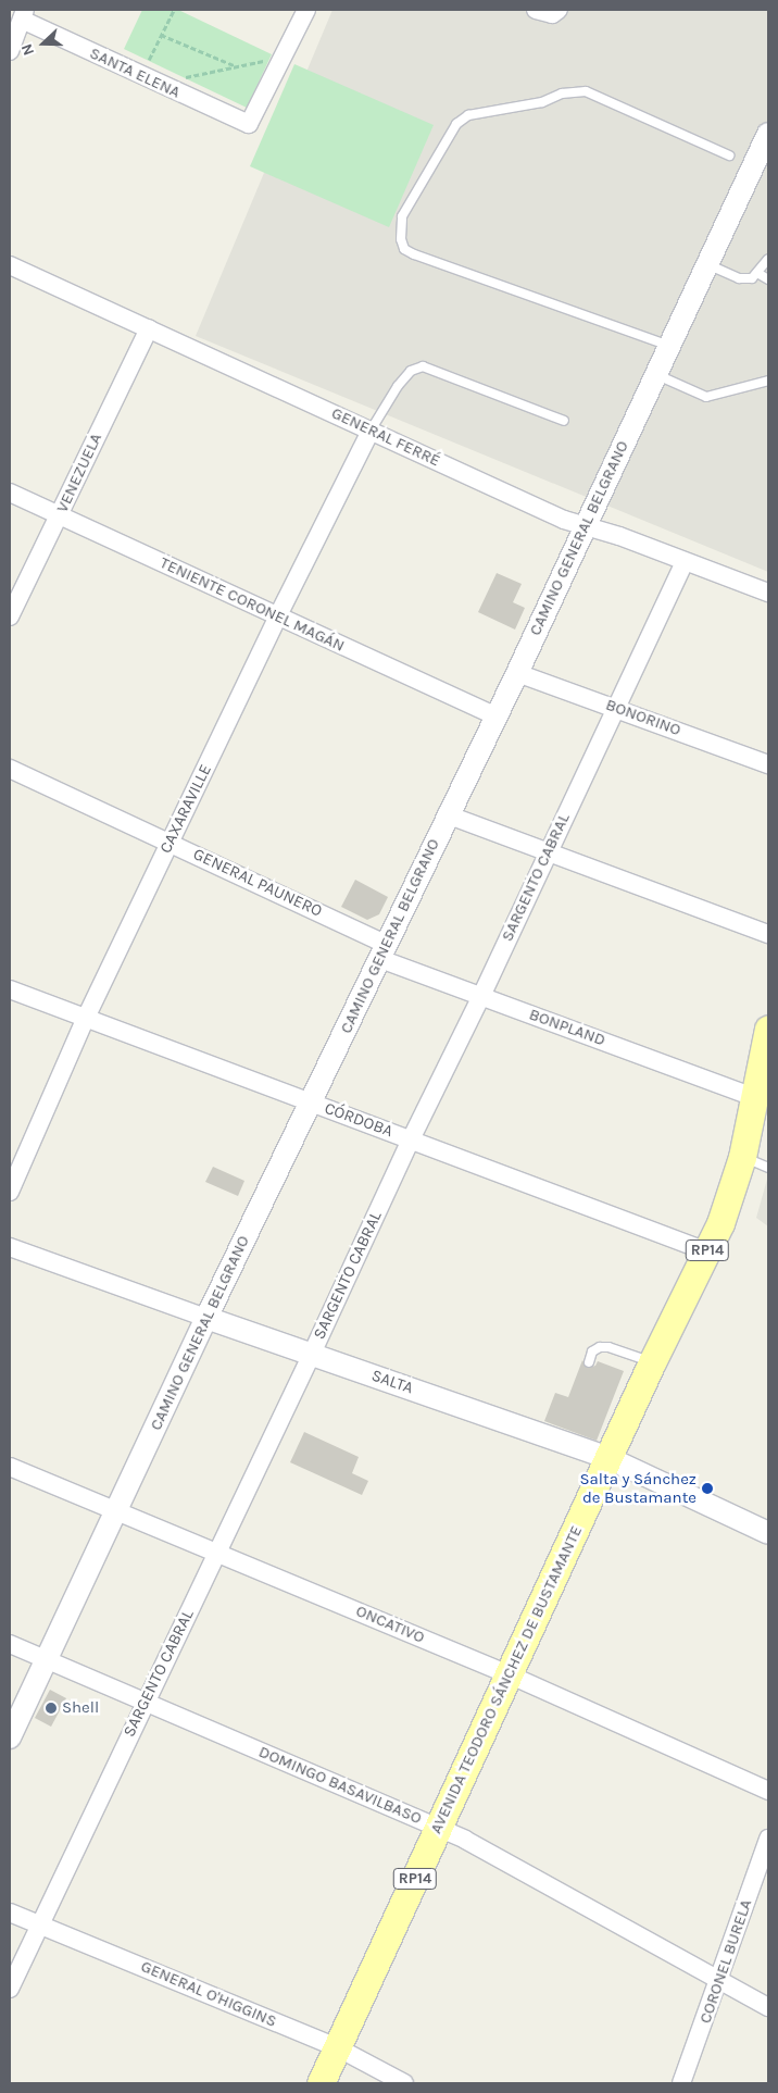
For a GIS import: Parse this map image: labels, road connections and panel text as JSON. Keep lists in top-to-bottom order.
{
  "streets": {
    "main road": ["RP14", "AVENIDA TEODORO SÁNCHEZ DE BUSTAMANTE"],
    "street": [
      "SANTA ELENA",
      "GENERAL FERRÉ",
      "VENEZUELA",
      "CAMINO GENERAL BELGRANO",
      "TENIENTE CORONEL MAGÁN",
      "BONORINO",
      "CAXARAVILLE",
      "SARGENTO CABRAL",
      "GENERAL PAUNERO",
      "BONPLAND",
      "CÓRDOBA",
      "SALTA",
      "ONCATIVO",
      "DOMINGO BASAVILBASO",
      "CORONEL BURELA",
      "GENERAL O'HIGGINS"
    ]
  },
  "crossings": [
    ["GENERAL FERRÉ", "VENEZUELA"],
    ["GENERAL FERRÉ", "CAMINO GENERAL BELGRANO"],
    ["GENERAL FERRÉ", "CAXARAVILLE"],
    ["GENERAL FERRÉ", "SARGENTO CABRAL"],
    ["VENEZUELA", "TENIENTE CORONEL MAGÁN"],
    ["CAMINO GENERAL BELGRANO", "TENIENTE CORONEL MAGÁN"],
    ["CAMINO GENERAL BELGRANO", "BONORINO"],
    ["CAMINO GENERAL BELGRANO", "GENERAL PAUNERO"],
    ["CAMINO GENERAL BELGRANO", "BONPLAND"],
    ["CAMINO GENERAL BELGRANO", "CÓRDOBA"],
    ["CAMINO GENERAL BELGRANO", "SALTA"],
    ["CAMINO GENERAL BELGRANO", "ONCATIVO"],
    ["CAMINO GENERAL BELGRANO", "DOMINGO BASAVILBASO"],
    ["TENIENTE CORONEL MAGÁN", "CAXARAVILLE"],
    ["BONORINO", "SARGENTO CABRAL"],
    ["CAXARAVILLE", "GENERAL PAUNERO"],
    ["CAXARAVILLE", "CÓRDOBA"],
    ["SARGENTO CABRAL", "BONPLAND"],
    ["SARGENTO CABRAL", "CÓRDOBA"],
    ["SARGENTO CABRAL", "SALTA"],
    ["SARGENTO CABRAL", "ONCATIVO"],
    ["SARGENTO CABRAL", "DOMINGO BASAVILBASO"],
    ["SARGENTO CABRAL", "GENERAL O'HIGGINS"],
    ["GENERAL PAUNERO", "BONPLAND"],
    ["BONPLAND", "AVENIDA TEODORO SÁNCHEZ DE BUSTAMANTE"],
    ["CÓRDOBA", "AVENIDA TEODORO SÁNCHEZ DE BUSTAMANTE"],
    ["SALTA", "AVENIDA TEODORO SÁNCHEZ DE BUSTAMANTE"],
    ["ONCATIVO", "AVENIDA TEODORO SÁNCHEZ DE BUSTAMANTE"],
    ["AVENIDA TEODORO SÁNCHEZ DE BUSTAMANTE", "DOMINGO BASAVILBASO"],
    ["AVENIDA TEODORO SÁNCHEZ DE BUSTAMANTE", "GENERAL O'HIGGINS"],
    ["DOMINGO BASAVILBASO", "CORONEL BURELA"]
  ],
  "places": ["Salta y Sánchez de Bustamante", "Shell"],
  "north": "left"
}
